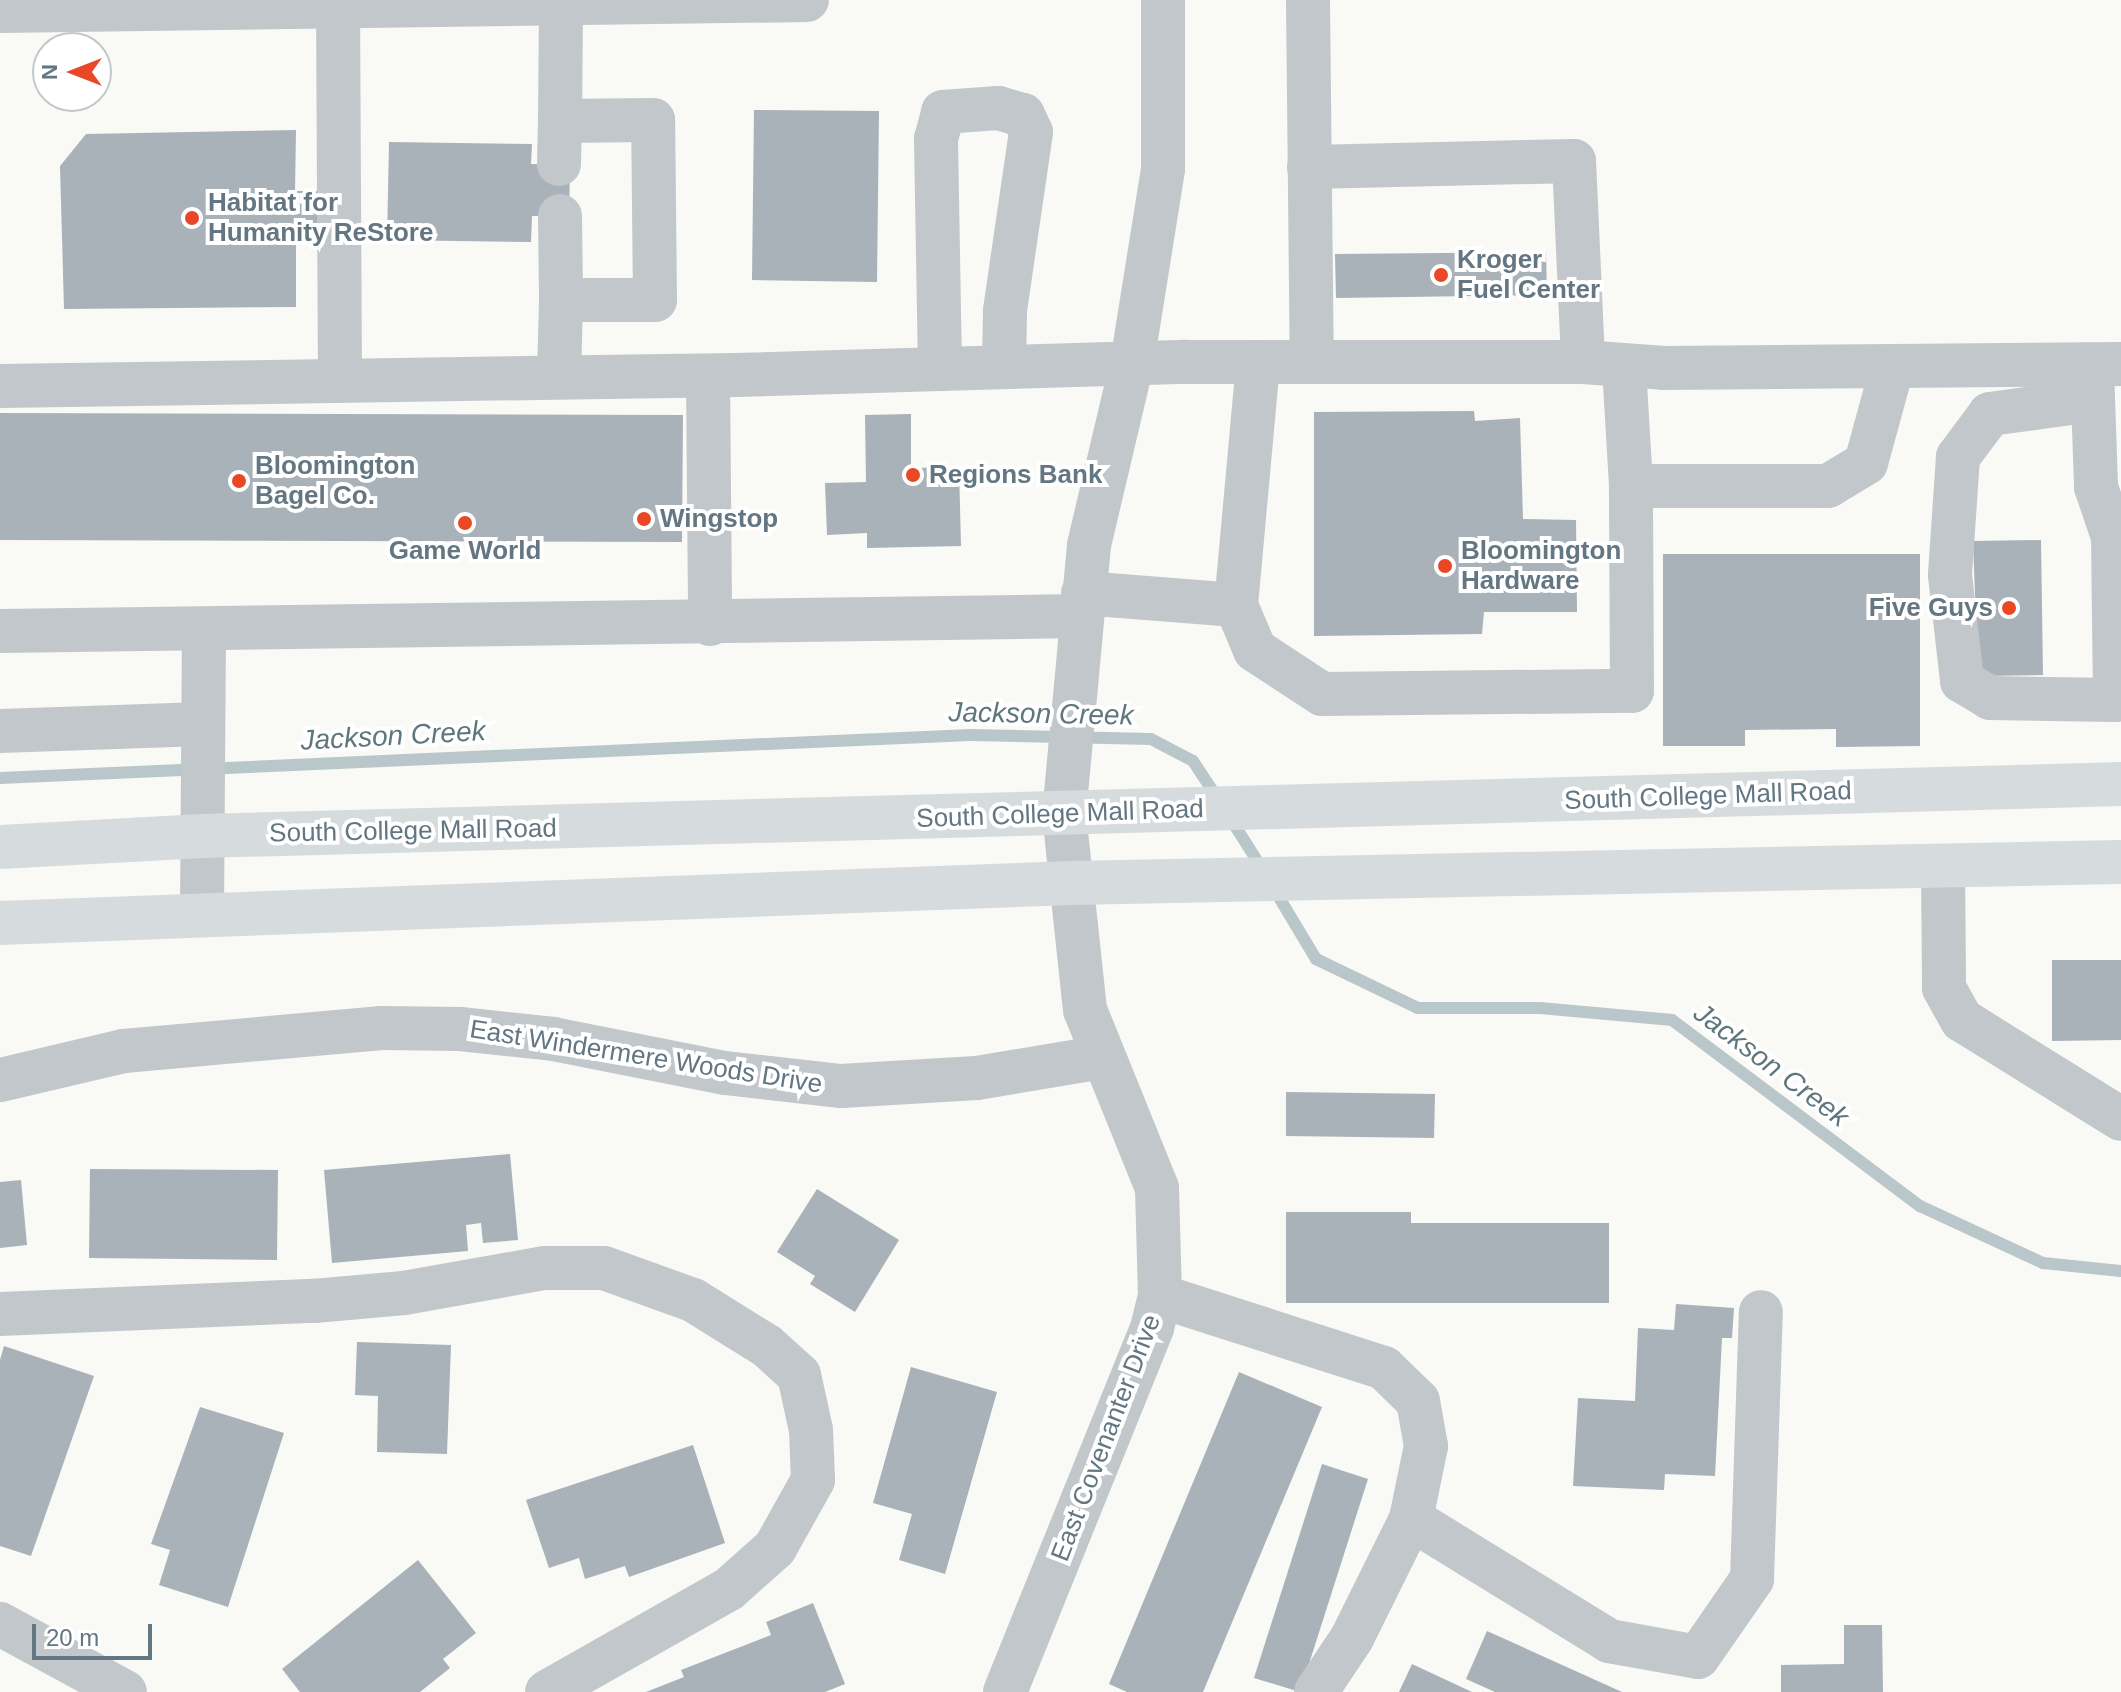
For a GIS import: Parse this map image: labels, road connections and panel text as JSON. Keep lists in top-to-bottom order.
{
  "streets": {
    "main road": ["South College Mall Road"],
    "street": ["East Windermere Woods Drive", "East Covenanter Drive"]
  },
  "crossings": [
    ["South College Mall Road", "East Covenanter Drive"],
    ["East Windermere Woods Drive", "East Covenanter Drive"]
  ],
  "water": ["Jackson Creek"],
  "places": [
    "Habitat for Humanity ReStore",
    "Kroger Fuel Center",
    "Regions Bank",
    "Bloomington Bagel Co.",
    "Wingstop",
    "Game World",
    "Bloomington Hardware",
    "Five Guys"
  ],
  "scale_bar": "20 m",
  "north": "left"
}
